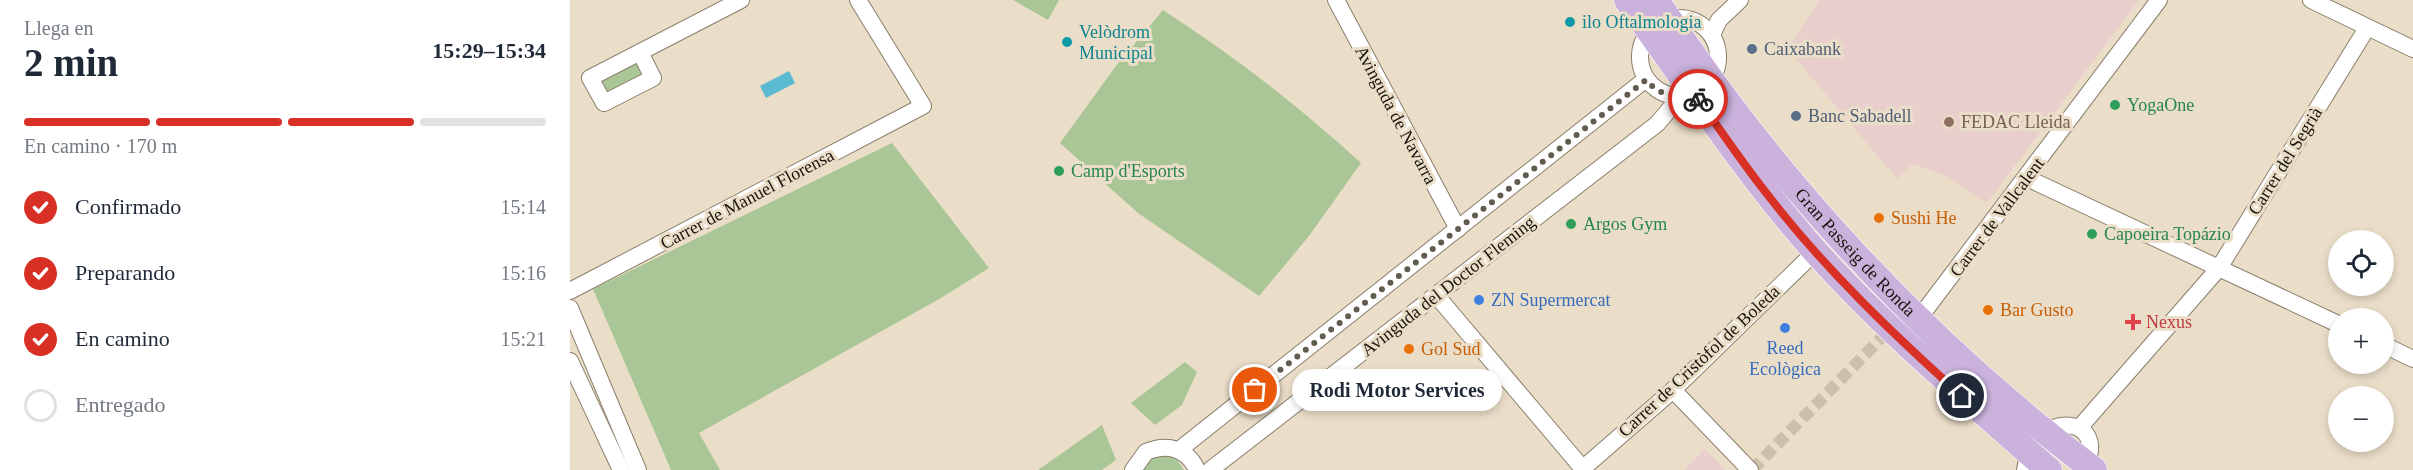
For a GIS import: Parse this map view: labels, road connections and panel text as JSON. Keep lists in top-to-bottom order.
{
  "streets": {
    "main road": ["Gran Passeig de Ronda"],
    "street": [
      "Avinguda de Navarra",
      "Carrer del Segrià",
      "Carrer de Manuel Florensa",
      "Carrer de Vallcalent",
      "Avinguda del Doctor Fleming",
      "Carrer de Cristòfol de Boleda"
    ]
  },
  "crossings": [
    ["Avinguda de Navarra", "Avinguda del Doctor Fleming"],
    ["Carrer de Vallcalent", "Gran Passeig de Ronda"],
    ["Gran Passeig de Ronda", "Avinguda del Doctor Fleming"],
    ["Gran Passeig de Ronda", "Carrer de Cristòfol de Boleda"]
  ],
  "places": {
    "other": [
      "ilo Oftalmologia",
      "Velòdrom Municipal",
      "Caixabank",
      "YogaOne",
      "Banc Sabadell",
      "FEDAC Lleida",
      "Camp d'Esports",
      "Sushi He",
      "Argos Gym",
      "Capoeira Topázio",
      "ZN Supermercat",
      "Bar Gusto",
      "Reed Ecològica",
      "Gol Sud",
      "Rodi Motor Services"
    ],
    "health": ["Nexus"]
  },
  "page": {
    "heading": ["2 min", "Llega en", "15:29–15:34"],
    "bar": "En camino · 170 m",
    "list": [
      ["Confirmado", "15:14"],
      ["Preparando", "15:16"],
      ["En camino", "15:21"],
      "Entregado"
    ],
    "map_buttons": ["+", "−"],
    "bubble": "Rodi Motor Services"
  }
}
